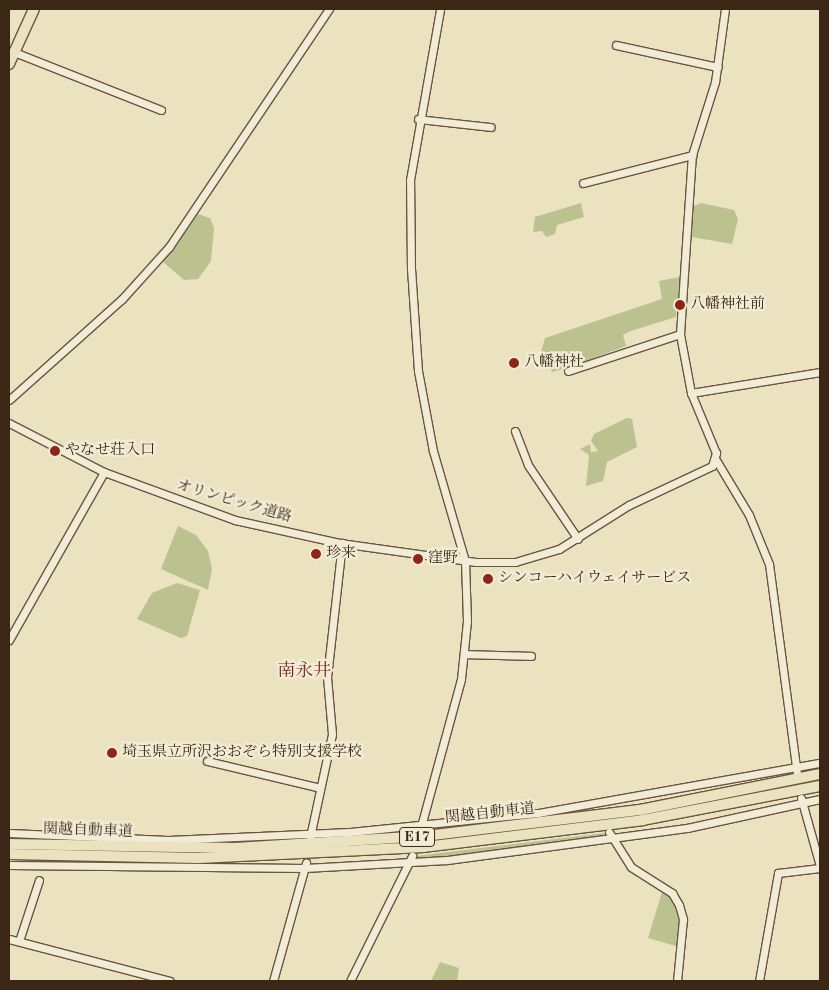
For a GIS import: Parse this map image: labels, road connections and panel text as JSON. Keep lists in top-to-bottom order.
{
  "streets": {
    "highway": ["関越自動車道", "E17"],
    "street": ["オリンピック道路"]
  },
  "districts": ["南永井"],
  "places": [
    "八幡神社前",
    "八幡神社",
    "やなせ荘入口",
    "珍来",
    "窪野",
    "シンコーハイウェイサービス",
    "埼玉県立所沢おおぞら特別支援学校"
  ]
}
